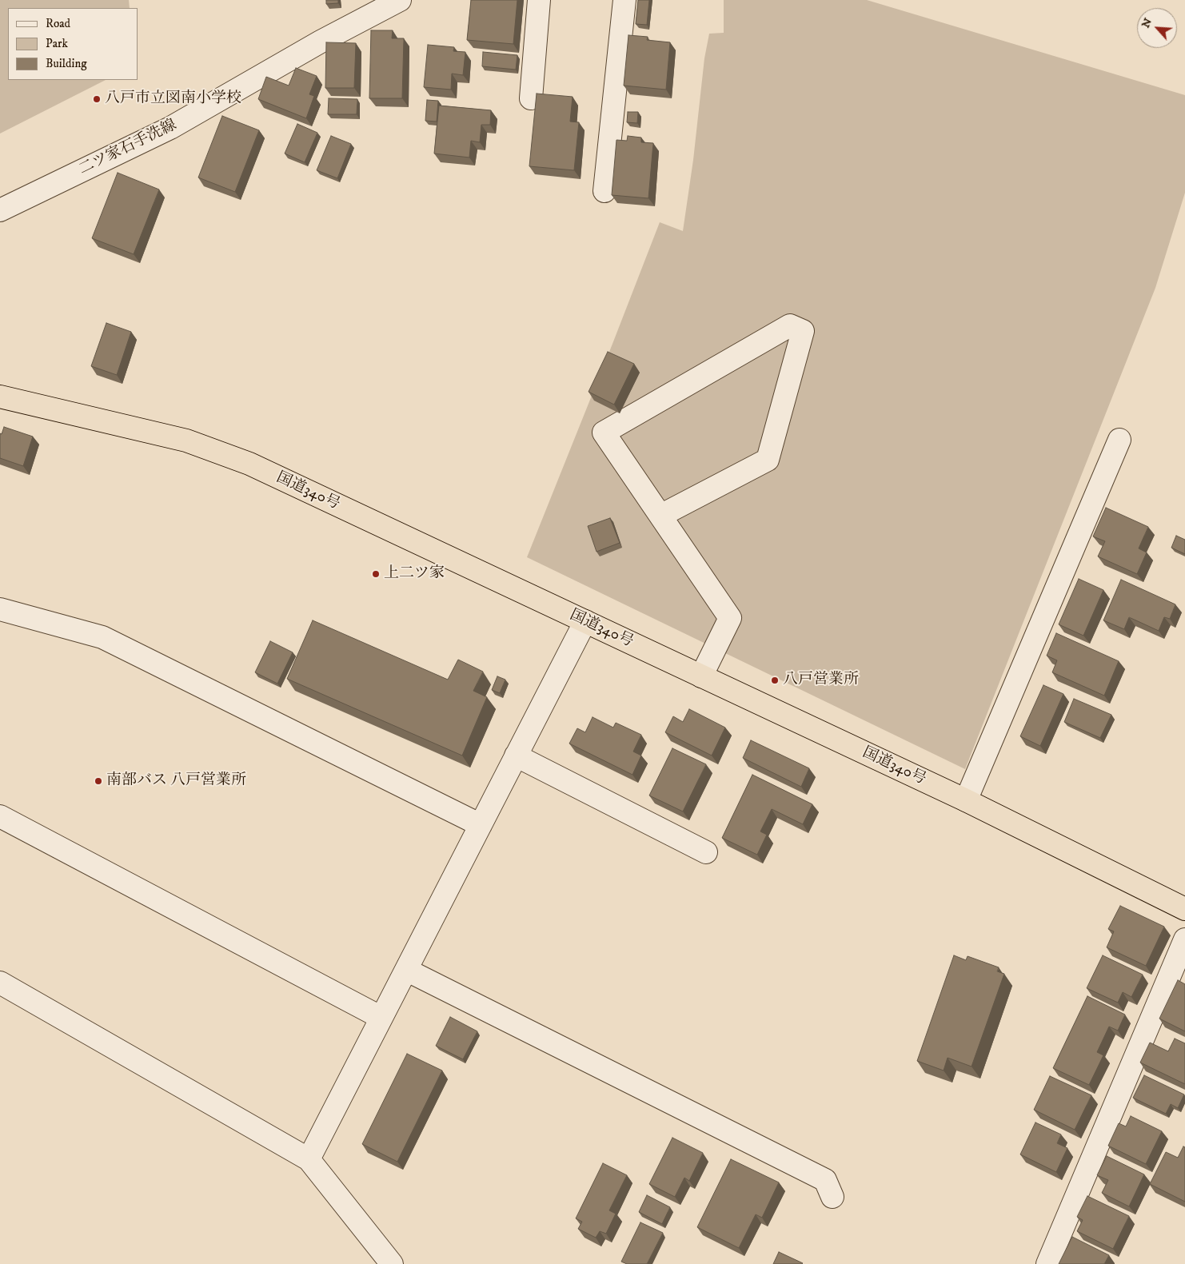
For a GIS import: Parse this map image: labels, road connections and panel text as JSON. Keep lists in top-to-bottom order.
{
  "streets": {
    "highway": ["国道340号"],
    "street": ["二ツ家石手洗線"]
  },
  "places": [
    "八戸市立図南小学校",
    "上二ツ家",
    "八戸営業所",
    "南部バス 八戸営業所"
  ],
  "legend": ["Road", "Park", "Building"],
  "north": "top left"
}
